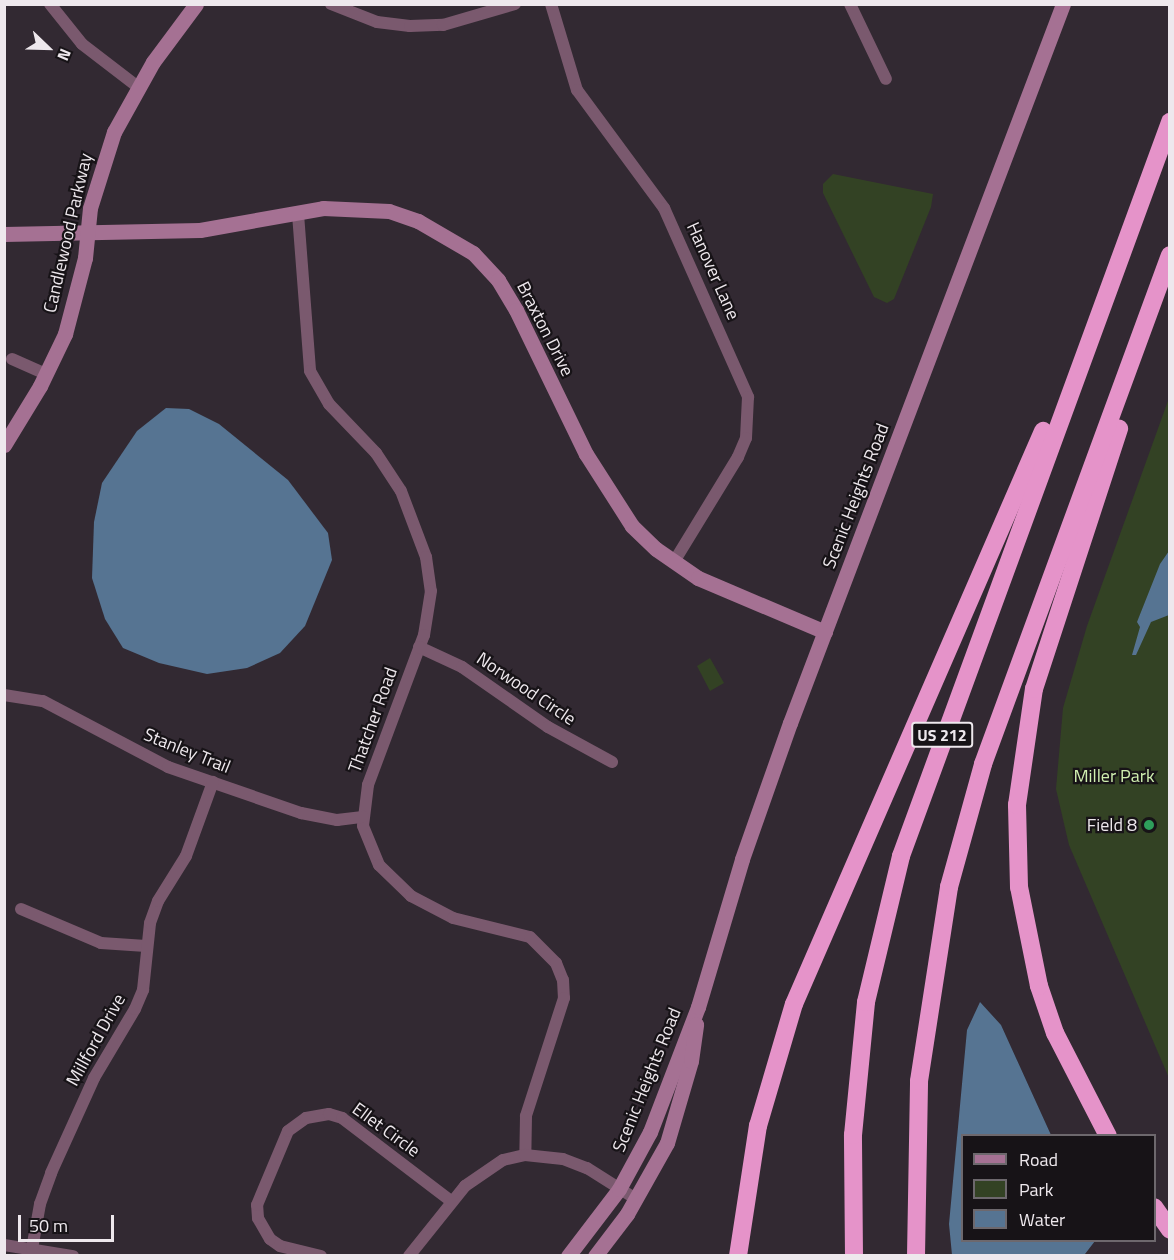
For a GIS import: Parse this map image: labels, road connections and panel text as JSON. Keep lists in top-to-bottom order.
{
  "streets": {
    "highway": ["US 212"],
    "street": [
      "Candlewood Parkway",
      "Hanover Lane",
      "Braxton Drive",
      "Scenic Heights Road",
      "Norwood Circle",
      "Thatcher Road",
      "Stanley Trail",
      "Millford Drive",
      "Ellet Circle"
    ]
  },
  "crossings": [
    ["Candlewood Parkway", "Braxton Drive"],
    ["Hanover Lane", "Braxton Drive"],
    ["Braxton Drive", "Scenic Heights Road"],
    ["Braxton Drive", "Thatcher Road"],
    ["Norwood Circle", "Thatcher Road"],
    ["Thatcher Road", "Stanley Trail"],
    ["Stanley Trail", "Millford Drive"]
  ],
  "parks": ["Miller Park"],
  "places": ["Field 8"],
  "legend": ["Road", "Park", "Water"],
  "scale_bar": "50 m",
  "north": "bottom right"
}
